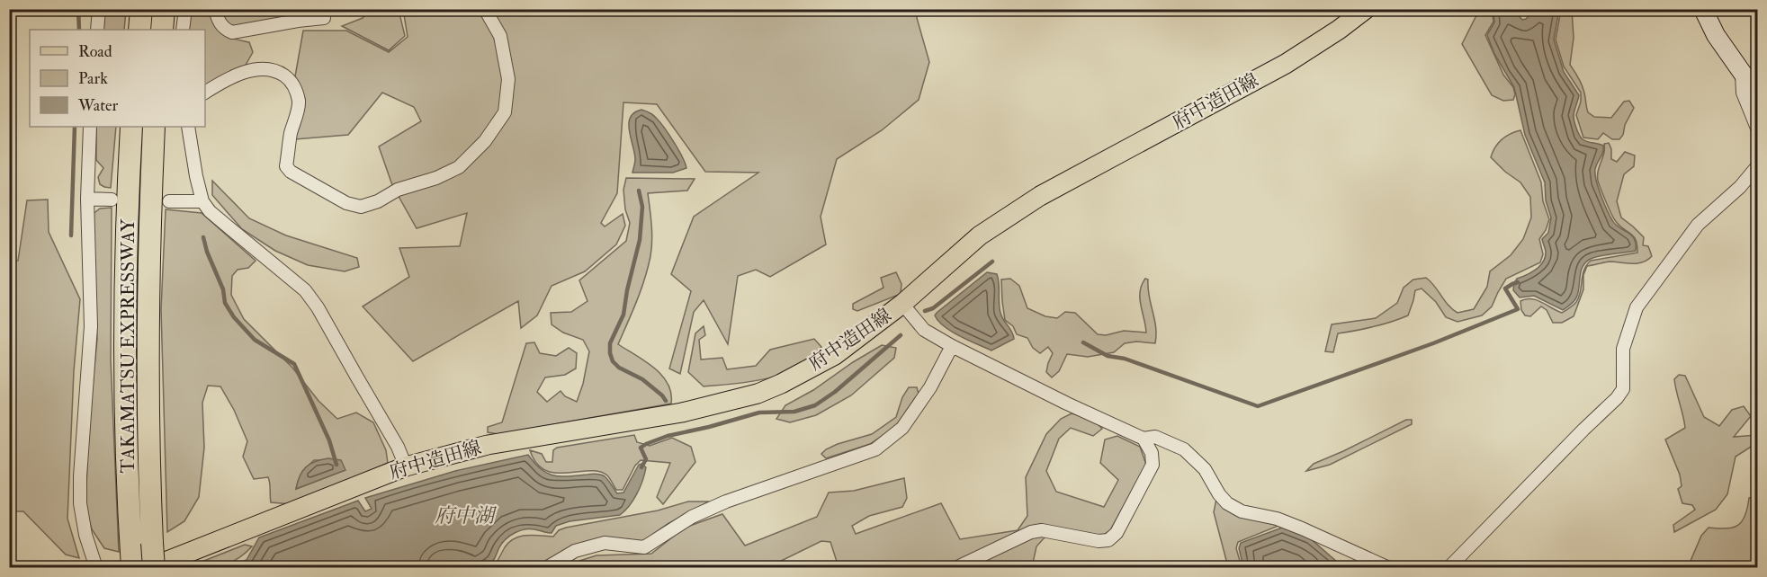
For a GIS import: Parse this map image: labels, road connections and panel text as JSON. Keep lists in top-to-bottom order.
{
  "streets": {
    "highway": ["TAKAMATSU EXPRESSWAY"],
    "main road": ["府中造田線"]
  },
  "water": ["府中湖"],
  "legend": ["Road", "Park", "Water"]
}
